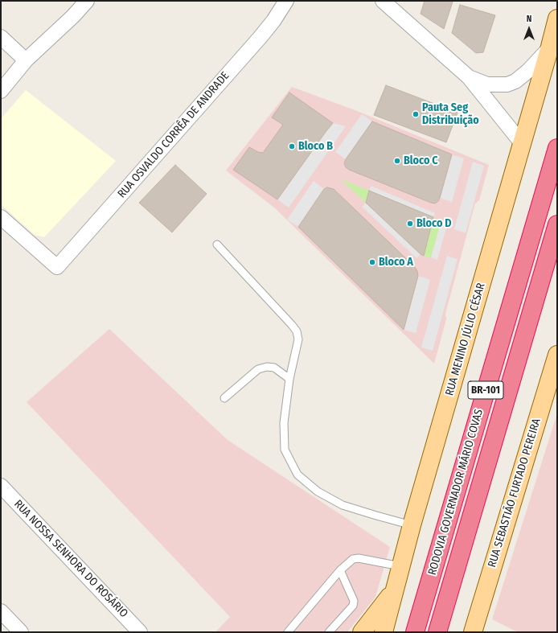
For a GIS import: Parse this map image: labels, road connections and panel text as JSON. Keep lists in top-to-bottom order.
{
  "streets": {
    "highway": ["BR-101", "RODOVIA GOVERNADOR MÁRIO COVAS"],
    "main road": ["RUA MENINO JÚLIO CÉSAR", "RUA SEBASTIÃO FURTADO PEREIRA"],
    "street": ["RUA OSVALDO CORRÊA DE ANDRADE", "RUA NOSSA SENHORA DO ROSÁRIO"]
  },
  "places": [
    "Pauta Seg Distribuição",
    "Bloco B",
    "Bloco C",
    "Bloco D",
    "Bloco A"
  ],
  "north": "top"
}
